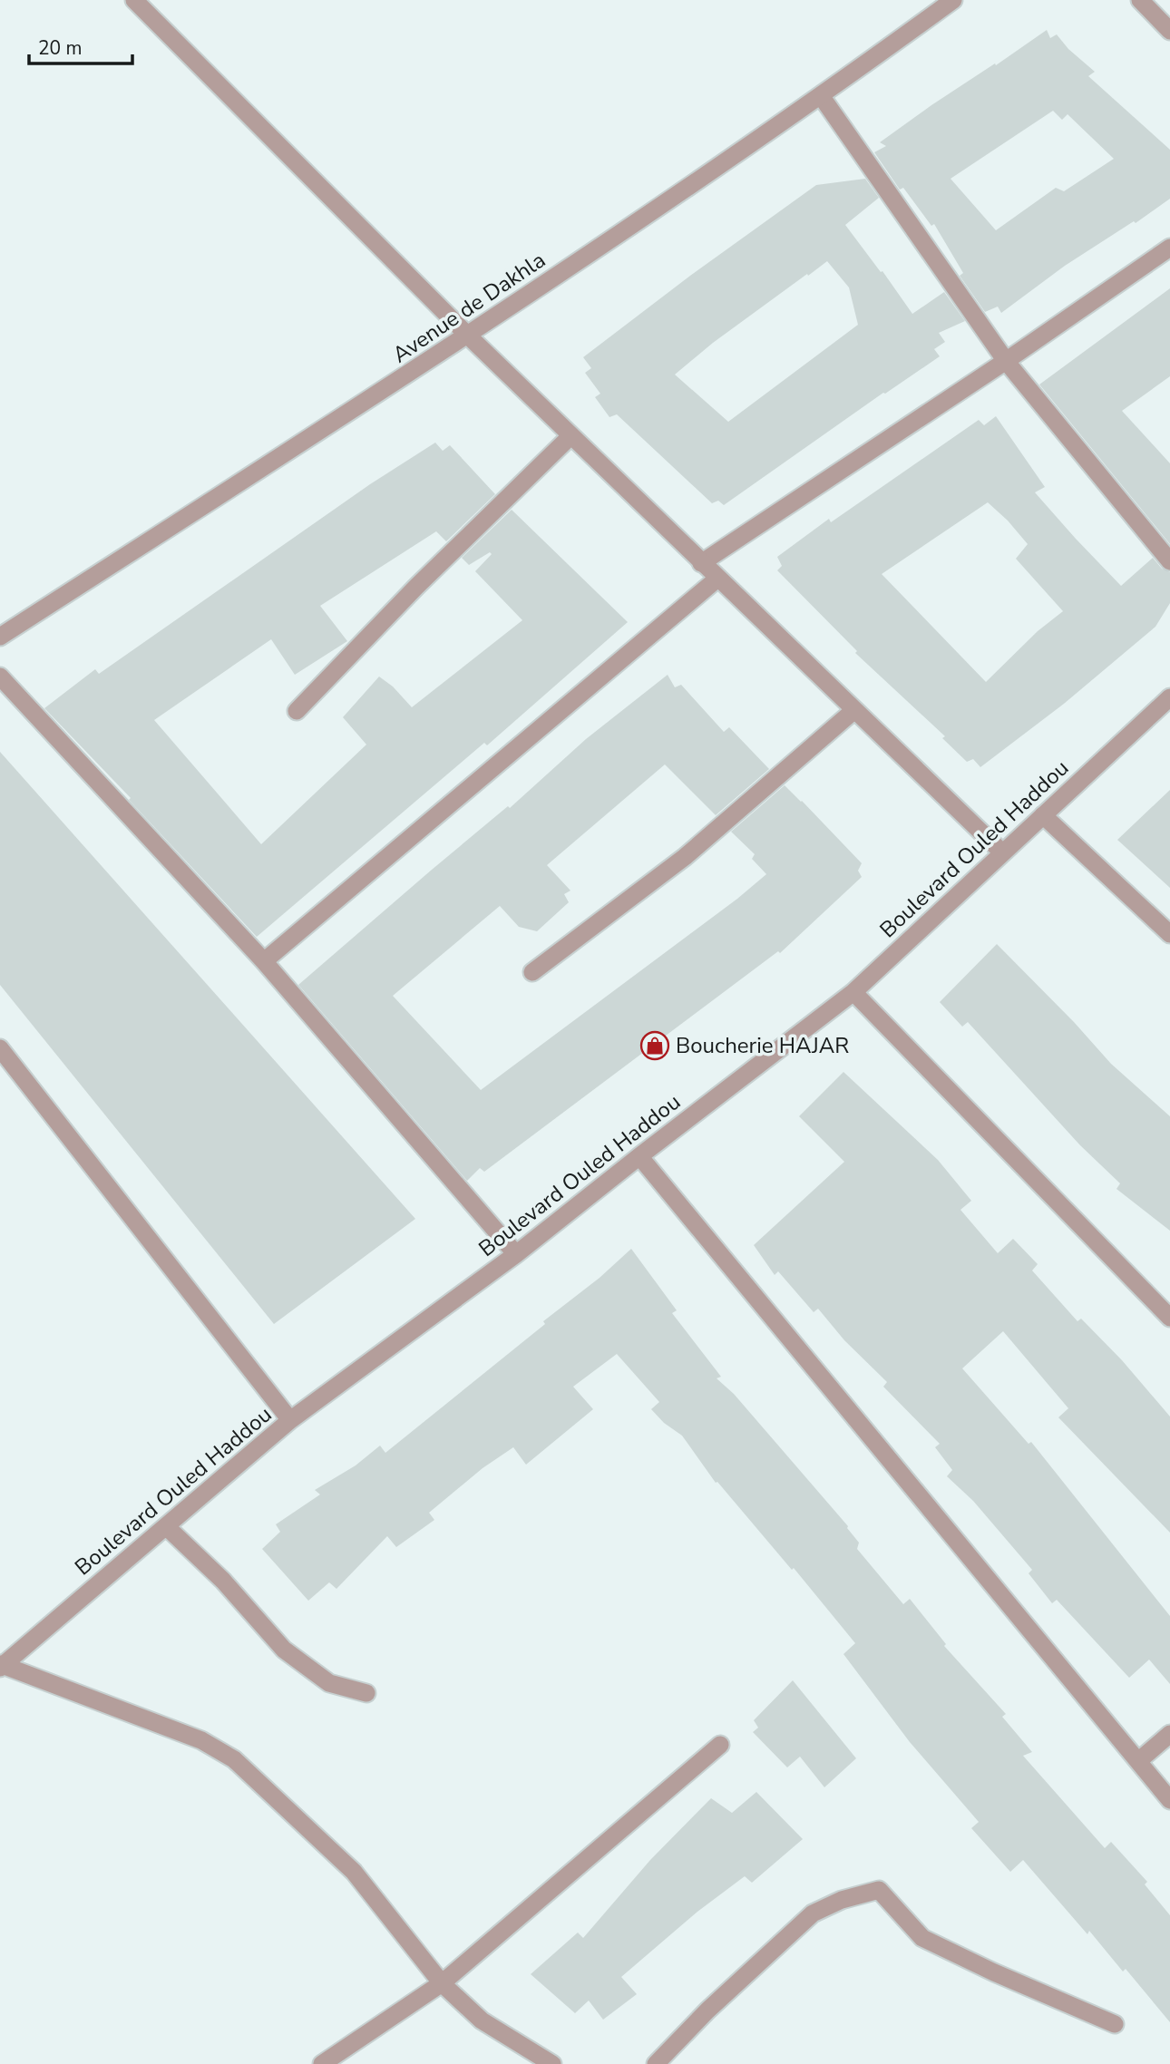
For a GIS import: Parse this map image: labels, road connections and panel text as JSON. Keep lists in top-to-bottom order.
{
  "streets": {
    "street": ["Avenue de Dakhla", "Boulevard Ouled Haddou"]
  },
  "places": {
    "shop": ["Boucherie HAJAR"]
  },
  "scale_bar": "20 m"
}
